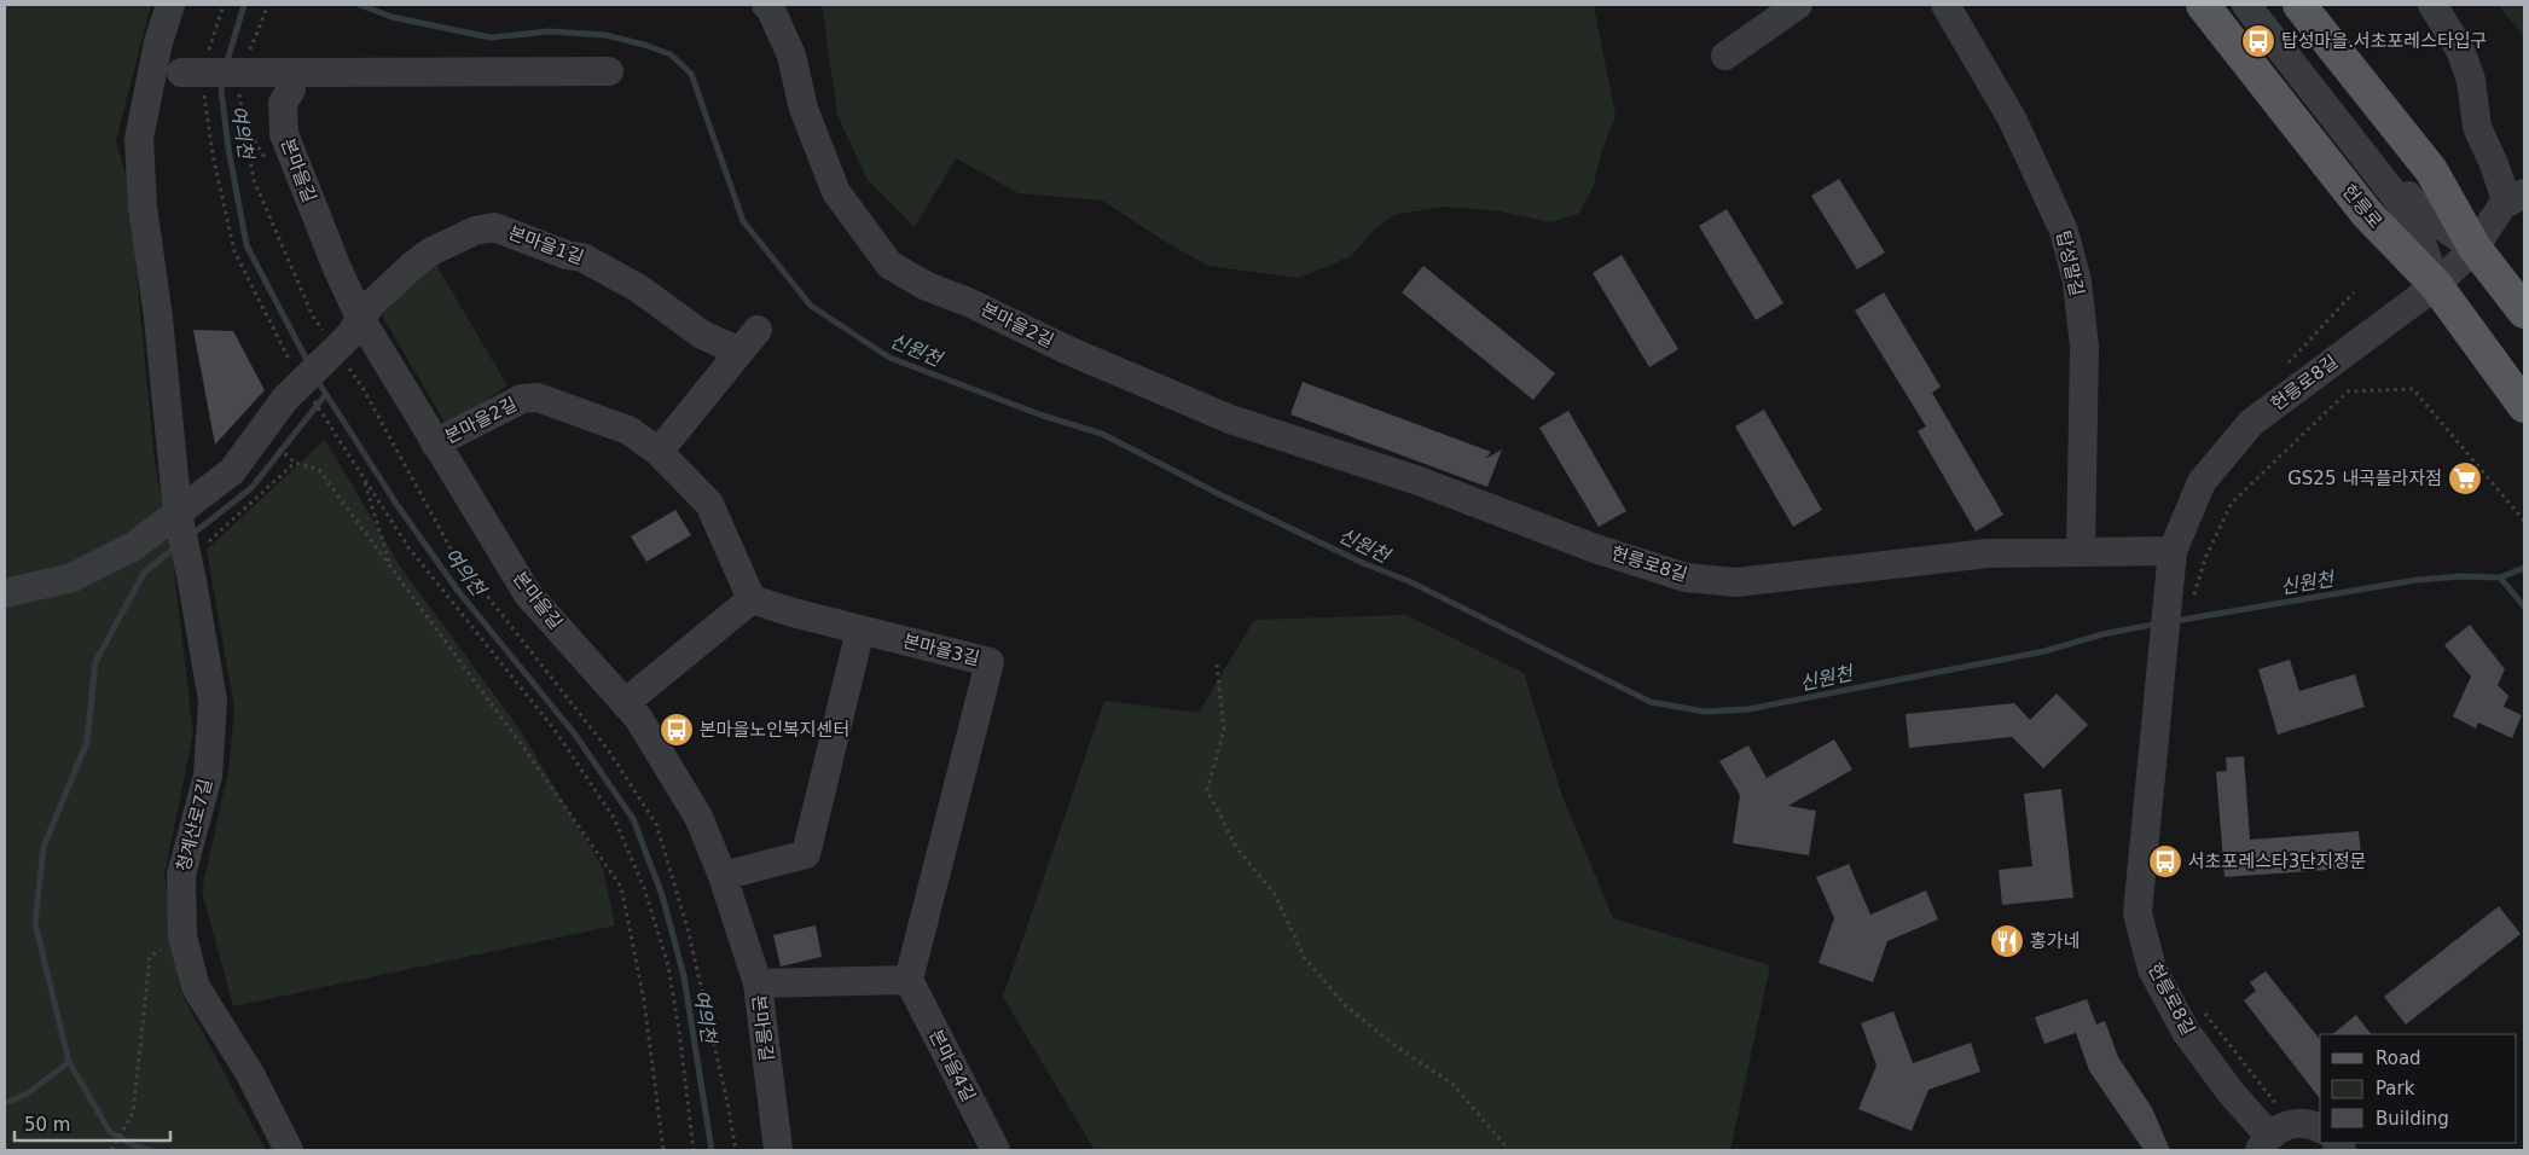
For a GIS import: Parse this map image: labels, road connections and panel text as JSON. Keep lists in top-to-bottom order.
{
  "streets": {
    "main road": ["헌릉로"],
    "street": [
      "본마을길",
      "본마을1길",
      "탑성말길",
      "본마을2길",
      "헌릉로8길",
      "본마을3길",
      "청계산로7길",
      "본마을4길"
    ]
  },
  "crossings": [
    ["본마을길", "본마을1길"],
    ["본마을길", "본마을2길"],
    ["헌릉로", "헌릉로8길"],
    ["본마을1길", "청계산로7길"],
    ["탑성말길", "헌릉로8길"],
    ["본마을2길", "헌릉로8길"],
    ["본마을2길", "본마을3길"],
    ["본마을3길", "본마을4길"]
  ],
  "water": ["여의천", "신원천"],
  "places": {
    "bus stop": ["탑성마을.서초포레스타입구", "본마을노인복지센터", "서초포레스타3단지정문"],
    "supermarket": ["GS25 내곡플라자점"],
    "restaurant": ["홍가네"]
  },
  "legend": ["Road", "Park", "Building"],
  "scale_bar": "50 m"
}
